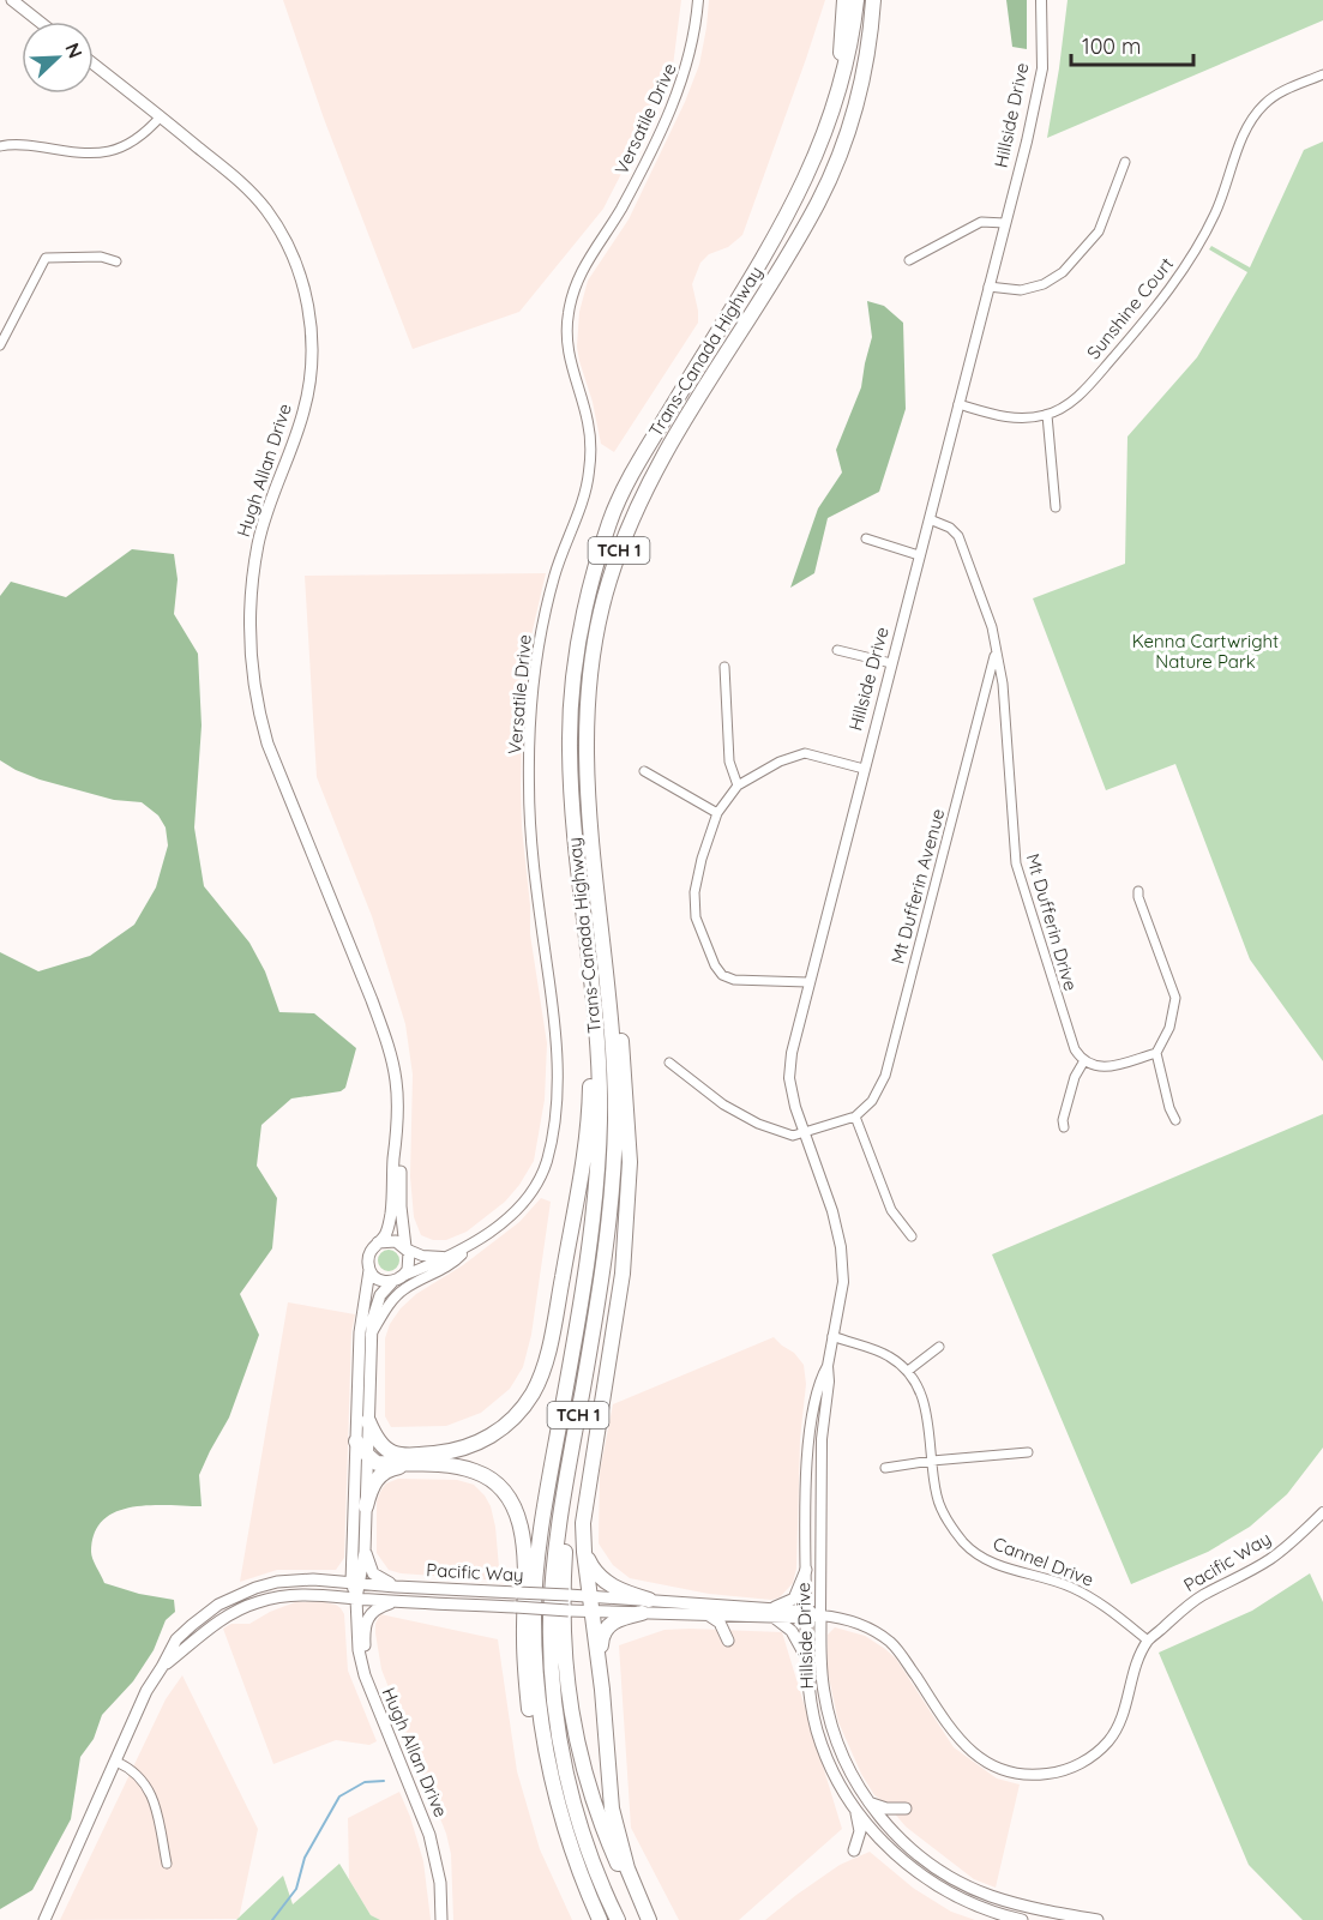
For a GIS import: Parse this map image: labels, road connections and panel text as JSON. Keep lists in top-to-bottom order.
{
  "streets": {
    "highway": ["Trans-Canada Highway", "TCH 1"],
    "main road": ["Hillside Drive", "Hugh Allan Drive", "Pacific Way"],
    "street": [
      "Versatile Drive",
      "Sunshine Court",
      "Mt Dufferin Avenue",
      "Mt Dufferin Drive",
      "Cannel Drive"
    ]
  },
  "crossings": [
    ["Hillside Drive", "Sunshine Court"],
    ["Hillside Drive", "Mt Dufferin Drive"],
    ["Hillside Drive", "Pacific Way"],
    ["Versatile Drive", "Hugh Allan Drive"],
    ["Hugh Allan Drive", "Pacific Way"],
    ["Mt Dufferin Avenue", "Mt Dufferin Drive"],
    ["Cannel Drive", "Pacific Way"]
  ],
  "parks": ["Kenna Cartwright Nature Park"],
  "scale_bar": "100 m",
  "north": "top right"
}
